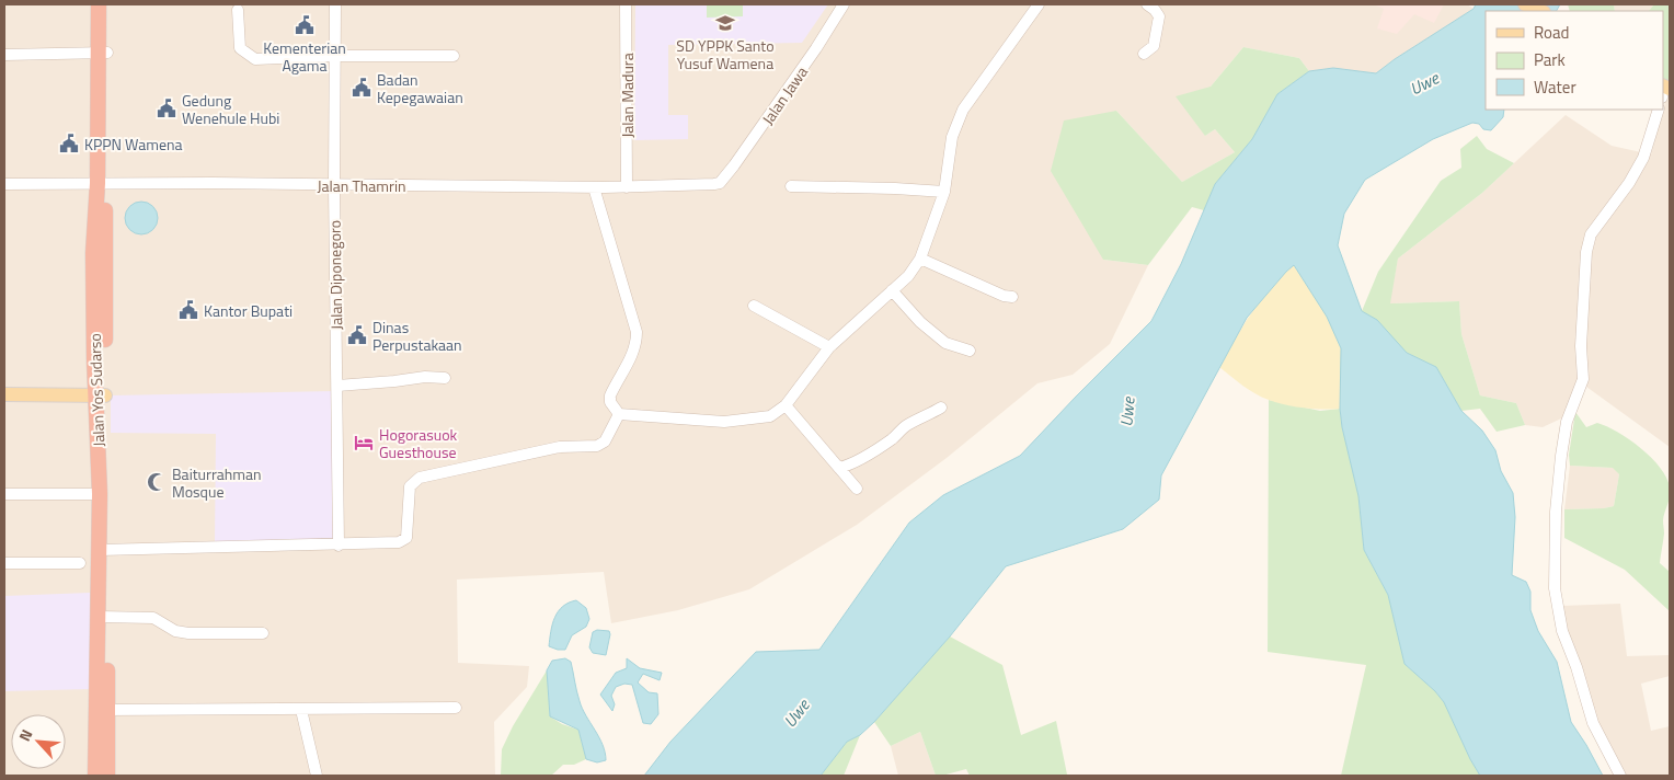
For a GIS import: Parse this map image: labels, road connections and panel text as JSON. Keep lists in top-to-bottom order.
{
  "streets": {
    "highway": ["Jalan Yos Sudarso"],
    "street": [
      "Jalan Madura",
      "Jalan Jawa",
      "Jalan Thamrin",
      "Jalan Diponegoro"
    ]
  },
  "crossings": [
    ["Jalan Madura", "Jalan Thamrin"],
    ["Jalan Jawa", "Jalan Thamrin"],
    ["Jalan Thamrin", "Jalan Diponegoro"],
    ["Jalan Thamrin", "Jalan Yos Sudarso"]
  ],
  "water": ["Uwe"],
  "places": {
    "school or university": ["SD YPPK Santo Yusuf Wamena"],
    "public building": [
      "Kementerian Agama",
      "Badan Kepegawaian",
      "Gedung Wenehule Hubi",
      "KPPN Wamena",
      "Kantor Bupati",
      "Dinas Perpustakaan"
    ],
    "hotel": ["Hogorasuok Guesthouse"],
    "mosque": ["Baiturrahman Mosque"]
  },
  "legend": ["Road", "Park", "Water"],
  "north": "top left"
}
